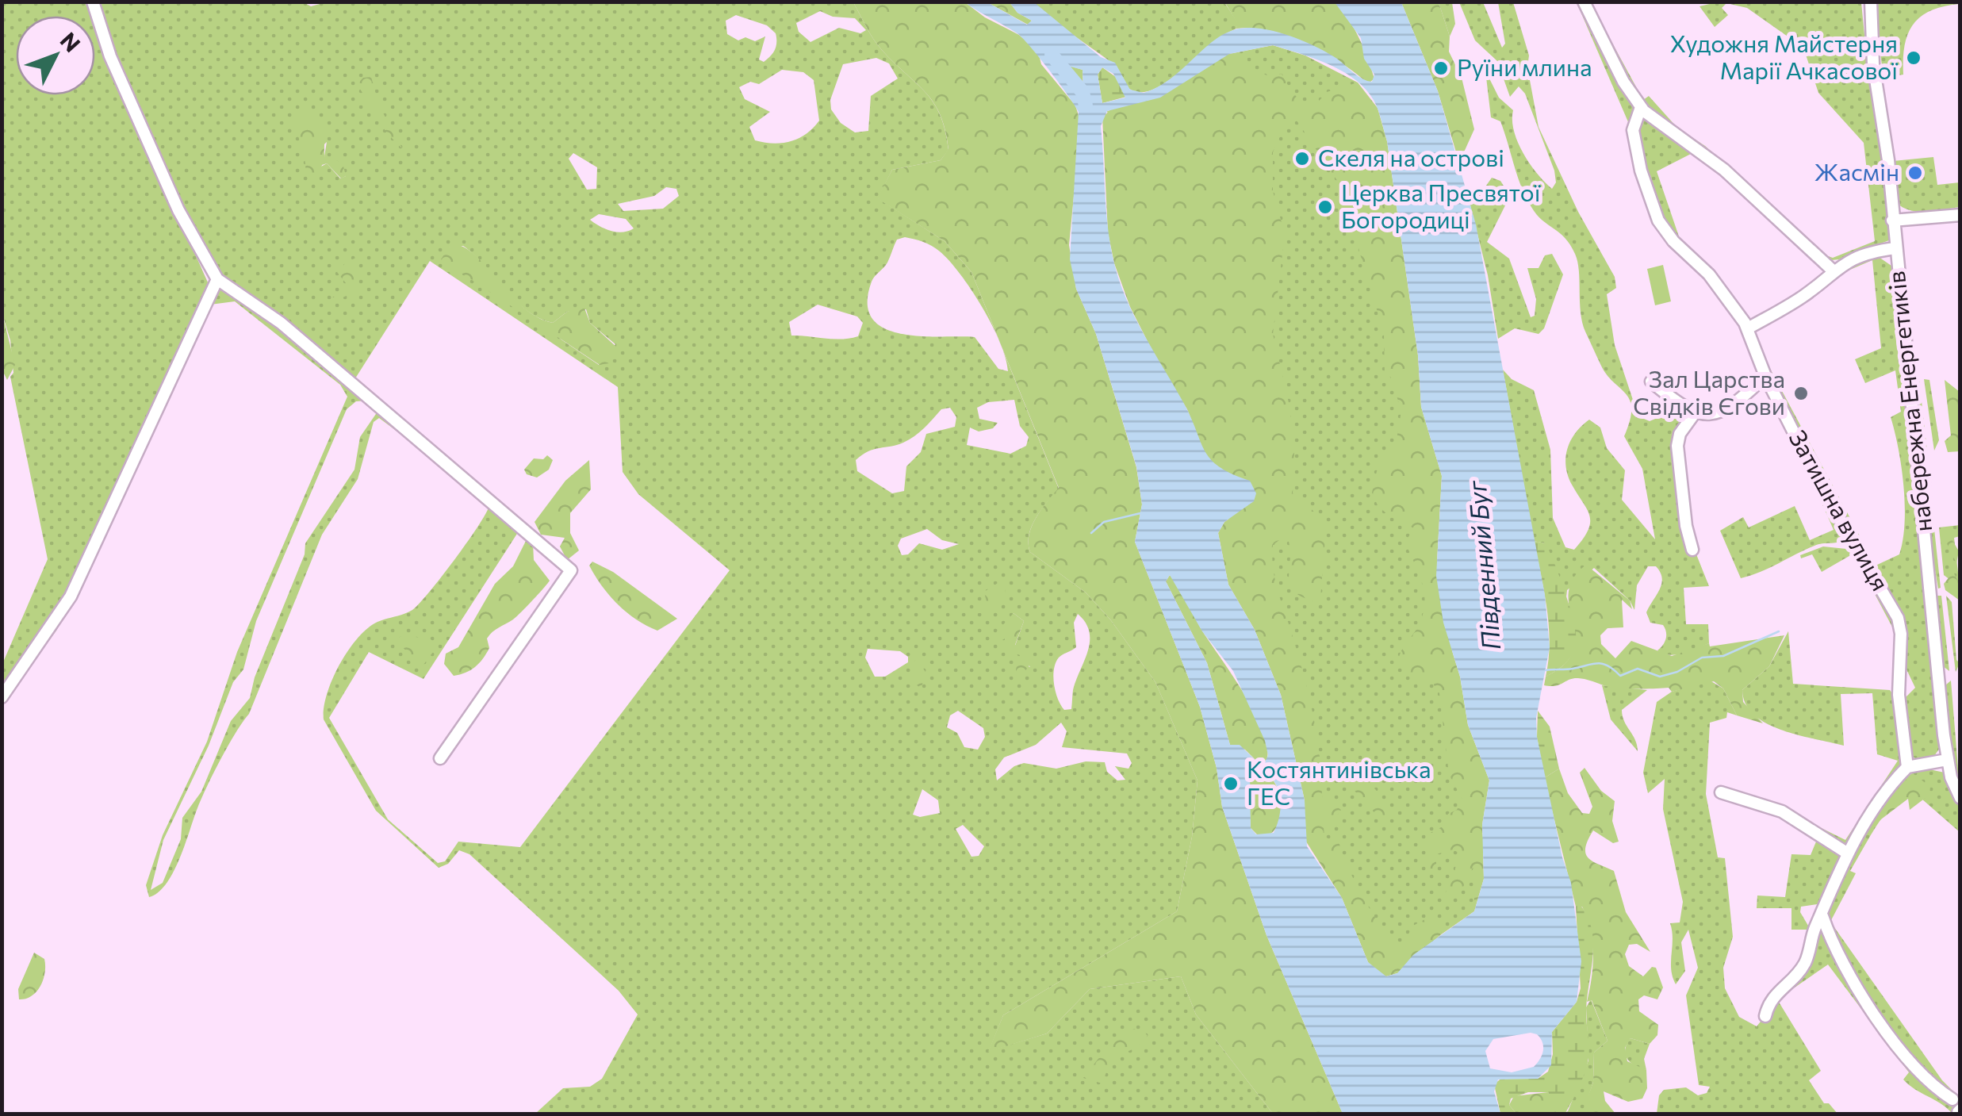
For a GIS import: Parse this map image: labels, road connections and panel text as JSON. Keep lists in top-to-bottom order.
{
  "streets": {
    "street": ["набережна Енергетиків", "Затишна вулиця"]
  },
  "water": ["Південний Буг"],
  "places": [
    "Художня Майстерня Марії Ачкасової",
    "Руїни млина",
    "Скеля на острові",
    "Жасмін",
    "Церква Пресвятої Богородиці",
    "Зал Царства Свідків Єгови",
    "Костянтинівська ГЕС"
  ],
  "north": "top right"
}
